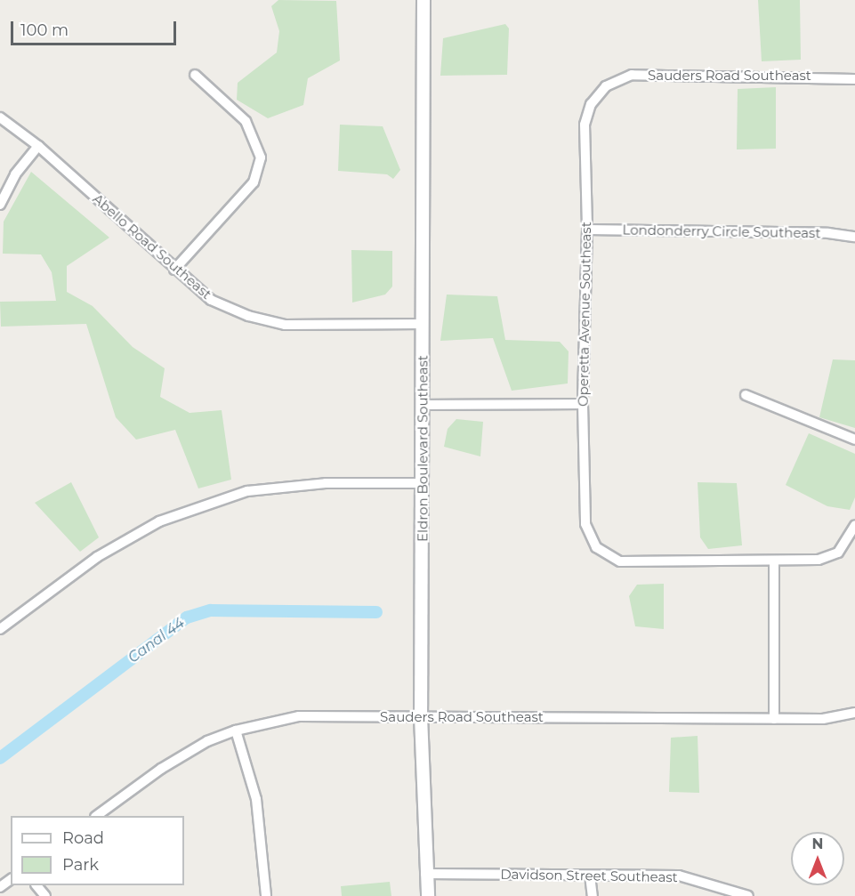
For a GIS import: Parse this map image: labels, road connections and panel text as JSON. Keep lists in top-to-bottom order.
{
  "streets": {
    "street": [
      "Sauders Road Southeast",
      "Londonderry Circle Southeast",
      "Abello Road Southeast",
      "Operetta Avenue Southeast",
      "Eldron Boulevard Southeast",
      "Davidson Street Southeast"
    ]
  },
  "crossings": [
    ["Sauders Road Southeast", "Operetta Avenue Southeast"],
    ["Sauders Road Southeast", "Eldron Boulevard Southeast"],
    ["Londonderry Circle Southeast", "Operetta Avenue Southeast"],
    ["Abello Road Southeast", "Eldron Boulevard Southeast"],
    ["Eldron Boulevard Southeast", "Davidson Street Southeast"]
  ],
  "water": ["Canal 44"],
  "legend": ["Road", "Park"],
  "scale_bar": "100 m",
  "north": "top"
}
